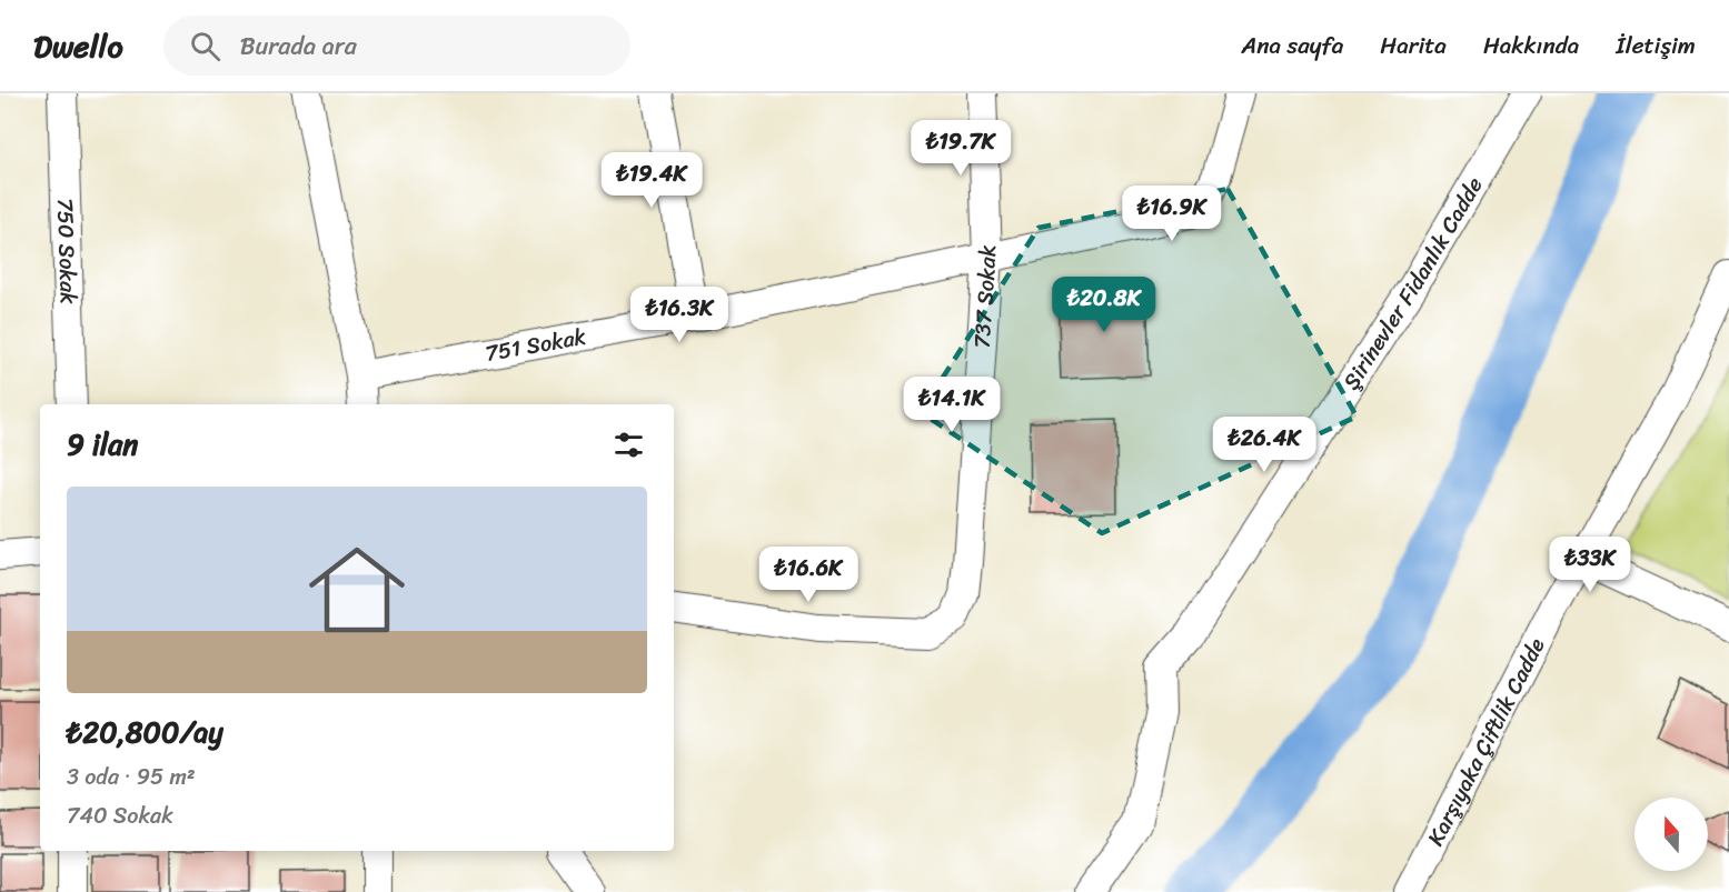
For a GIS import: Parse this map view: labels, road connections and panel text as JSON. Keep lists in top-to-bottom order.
{
  "streets": {
    "street": [
      "750 Sokak",
      "Şirinevler Fidanlık Cadde",
      "737 Sokak",
      "751 Sokak",
      "Karşıyaka Çiftlik Cadde"
    ]
  },
  "crossings": [
    ["737 Sokak", "751 Sokak"]
  ],
  "north": "top",
  "page": {
    "header": "Dwello",
    "search": "Burada ara",
    "nav": [
      "Ana sayfa",
      "Harita",
      "Hakkında",
      "İletişim"
    ],
    "price": [
      "₺19.7K",
      "₺19.4K",
      "₺16.9K",
      "₺20.8K",
      "₺16.3K",
      "₺14.1K",
      "₺26.4K",
      "₺33K",
      "₺16.6K"
    ],
    "heading": "9 ilan",
    "list": [
      {
        "name": "₺20,800/ay",
        "note": "3 oda · 95 m² · 740 Sokak"
      }
    ]
  }
}
